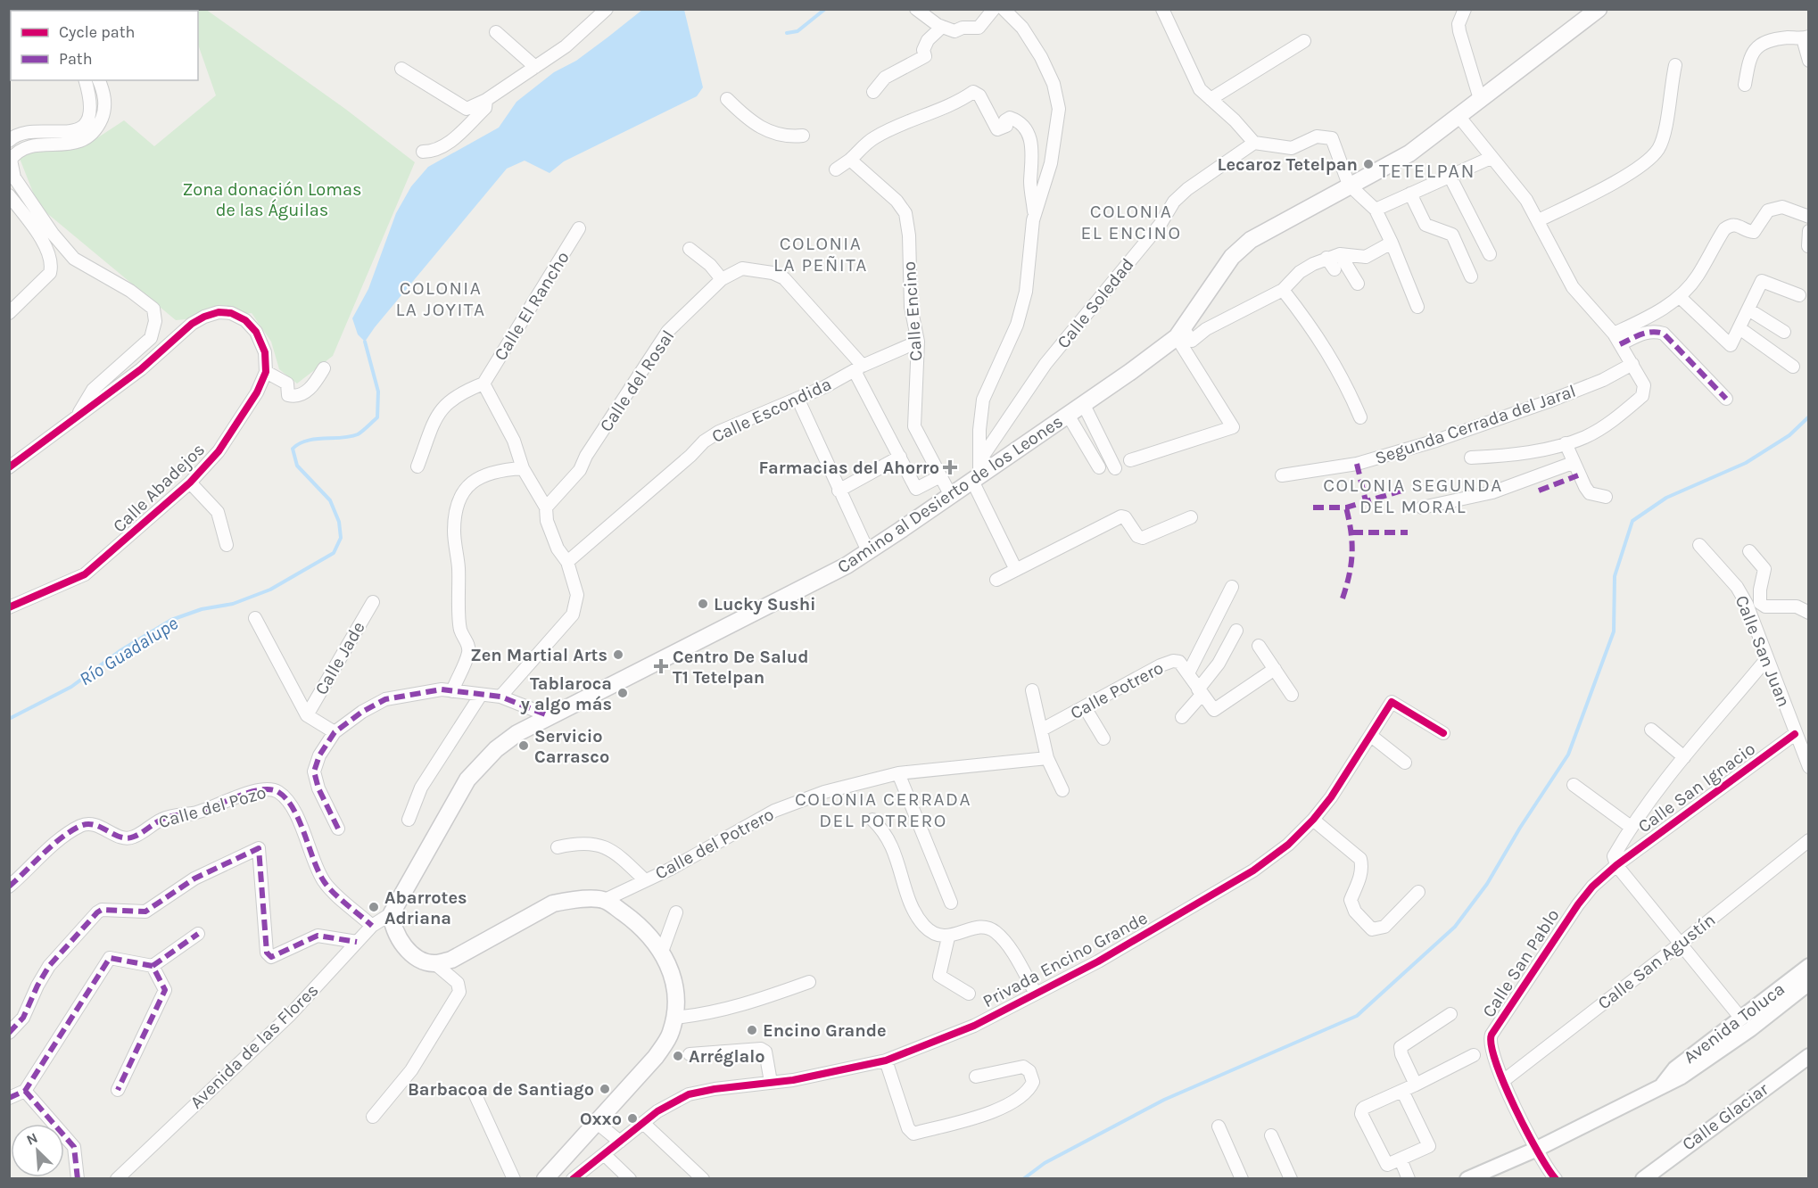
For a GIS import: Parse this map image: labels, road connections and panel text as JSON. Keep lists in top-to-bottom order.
{
  "streets": {
    "main road": ["Camino al Desierto de los Leones"],
    "street": [
      "Calle Soledad",
      "Calle El Rancho",
      "Calle Encino",
      "Calle del Rosal",
      "Calle Escondida",
      "Segunda Cerrada del Jaral",
      "Calle Abadejos",
      "Calle San Juan",
      "Calle Jade",
      "Calle Potrero",
      "Calle San Ignacio",
      "Calle del Pozo",
      "Calle del Potrero",
      "Privada Encino Grande",
      "Calle San Agustín",
      "Calle San Pablo",
      "Avenida Toluca",
      "Avenida de las Flores",
      "Calle Glaciar"
    ]
  },
  "crossings": [
    ["Calle Soledad", "Camino al Desierto de los Leones"],
    ["Calle Encino", "Calle del Rosal"],
    ["Calle Encino", "Calle Escondida"],
    ["Calle Encino", "Camino al Desierto de los Leones"],
    ["Calle del Rosal", "Calle Escondida"],
    ["Camino al Desierto de los Leones", "Avenida de las Flores"],
    ["Calle San Juan", "Calle San Ignacio"],
    ["Calle San Ignacio", "Calle San Pablo"],
    ["Calle del Pozo", "Avenida de las Flores"],
    ["Calle San Agustín", "Calle San Pablo"],
    ["Calle San Pablo", "Avenida Toluca"]
  ],
  "districts": [
    "TETELPAN",
    "COLONIA EL ENCINO",
    "COLONIA LA PEÑITA",
    "COLONIA LA JOYITA",
    "COLONIA SEGUNDA DEL MORAL",
    "COLONIA CERRADA DEL POTRERO"
  ],
  "water": ["Río Guadalupe"],
  "parks": ["Zona donación Lomas de las Águilas"],
  "places": {
    "other": [
      "Lecaroz Tetelpan",
      "Lucky Sushi",
      "Zen Martial Arts",
      "Tablaroca y algo más",
      "Servicio Carrasco",
      "Abarrotes Adriana",
      "Encino Grande",
      "Arréglalo",
      "Barbacoa de Santiago",
      "Oxxo"
    ],
    "health": ["Farmacias del Ahorro", "Centro De Salud T1 Tetelpan"]
  },
  "legend": ["Cycle path", "Path"],
  "north": "top left"
}
